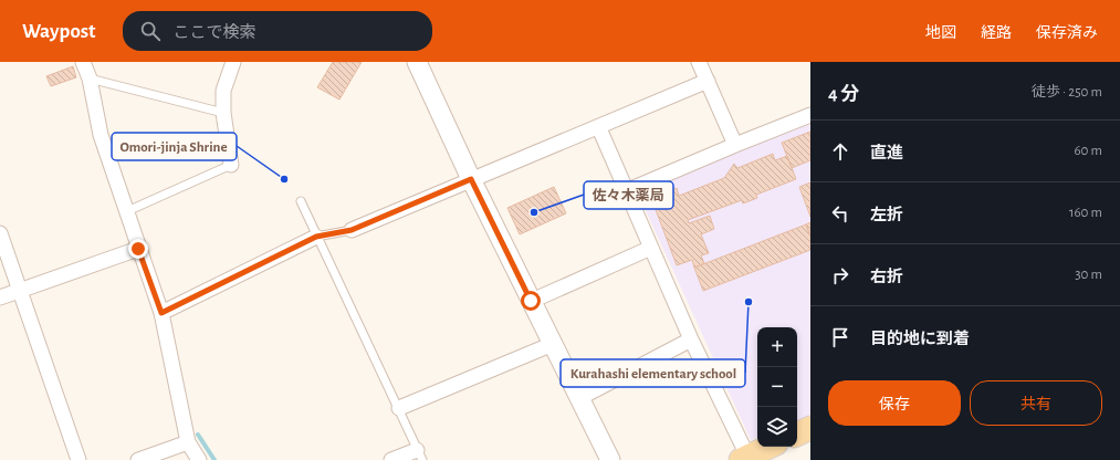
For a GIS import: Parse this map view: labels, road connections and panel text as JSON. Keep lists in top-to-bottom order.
{
  "places": ["Omori-jinja Shrine", "佐々木薬局", "Kurahashi elementary school"],
  "page": {
    "header": "Waypost",
    "search": "ここで検索",
    "nav": ["地図", "経路", "保存済み"],
    "heading": ["4 分", "徒歩 · 250 m"],
    "list": [
      ["直進", "60 m"],
      ["左折", "160 m"],
      ["右折", "30 m"],
      "目的地に到着"
    ],
    "map_buttons": ["+", "−"],
    "buttons": ["保存", "共有"]
  }
}
